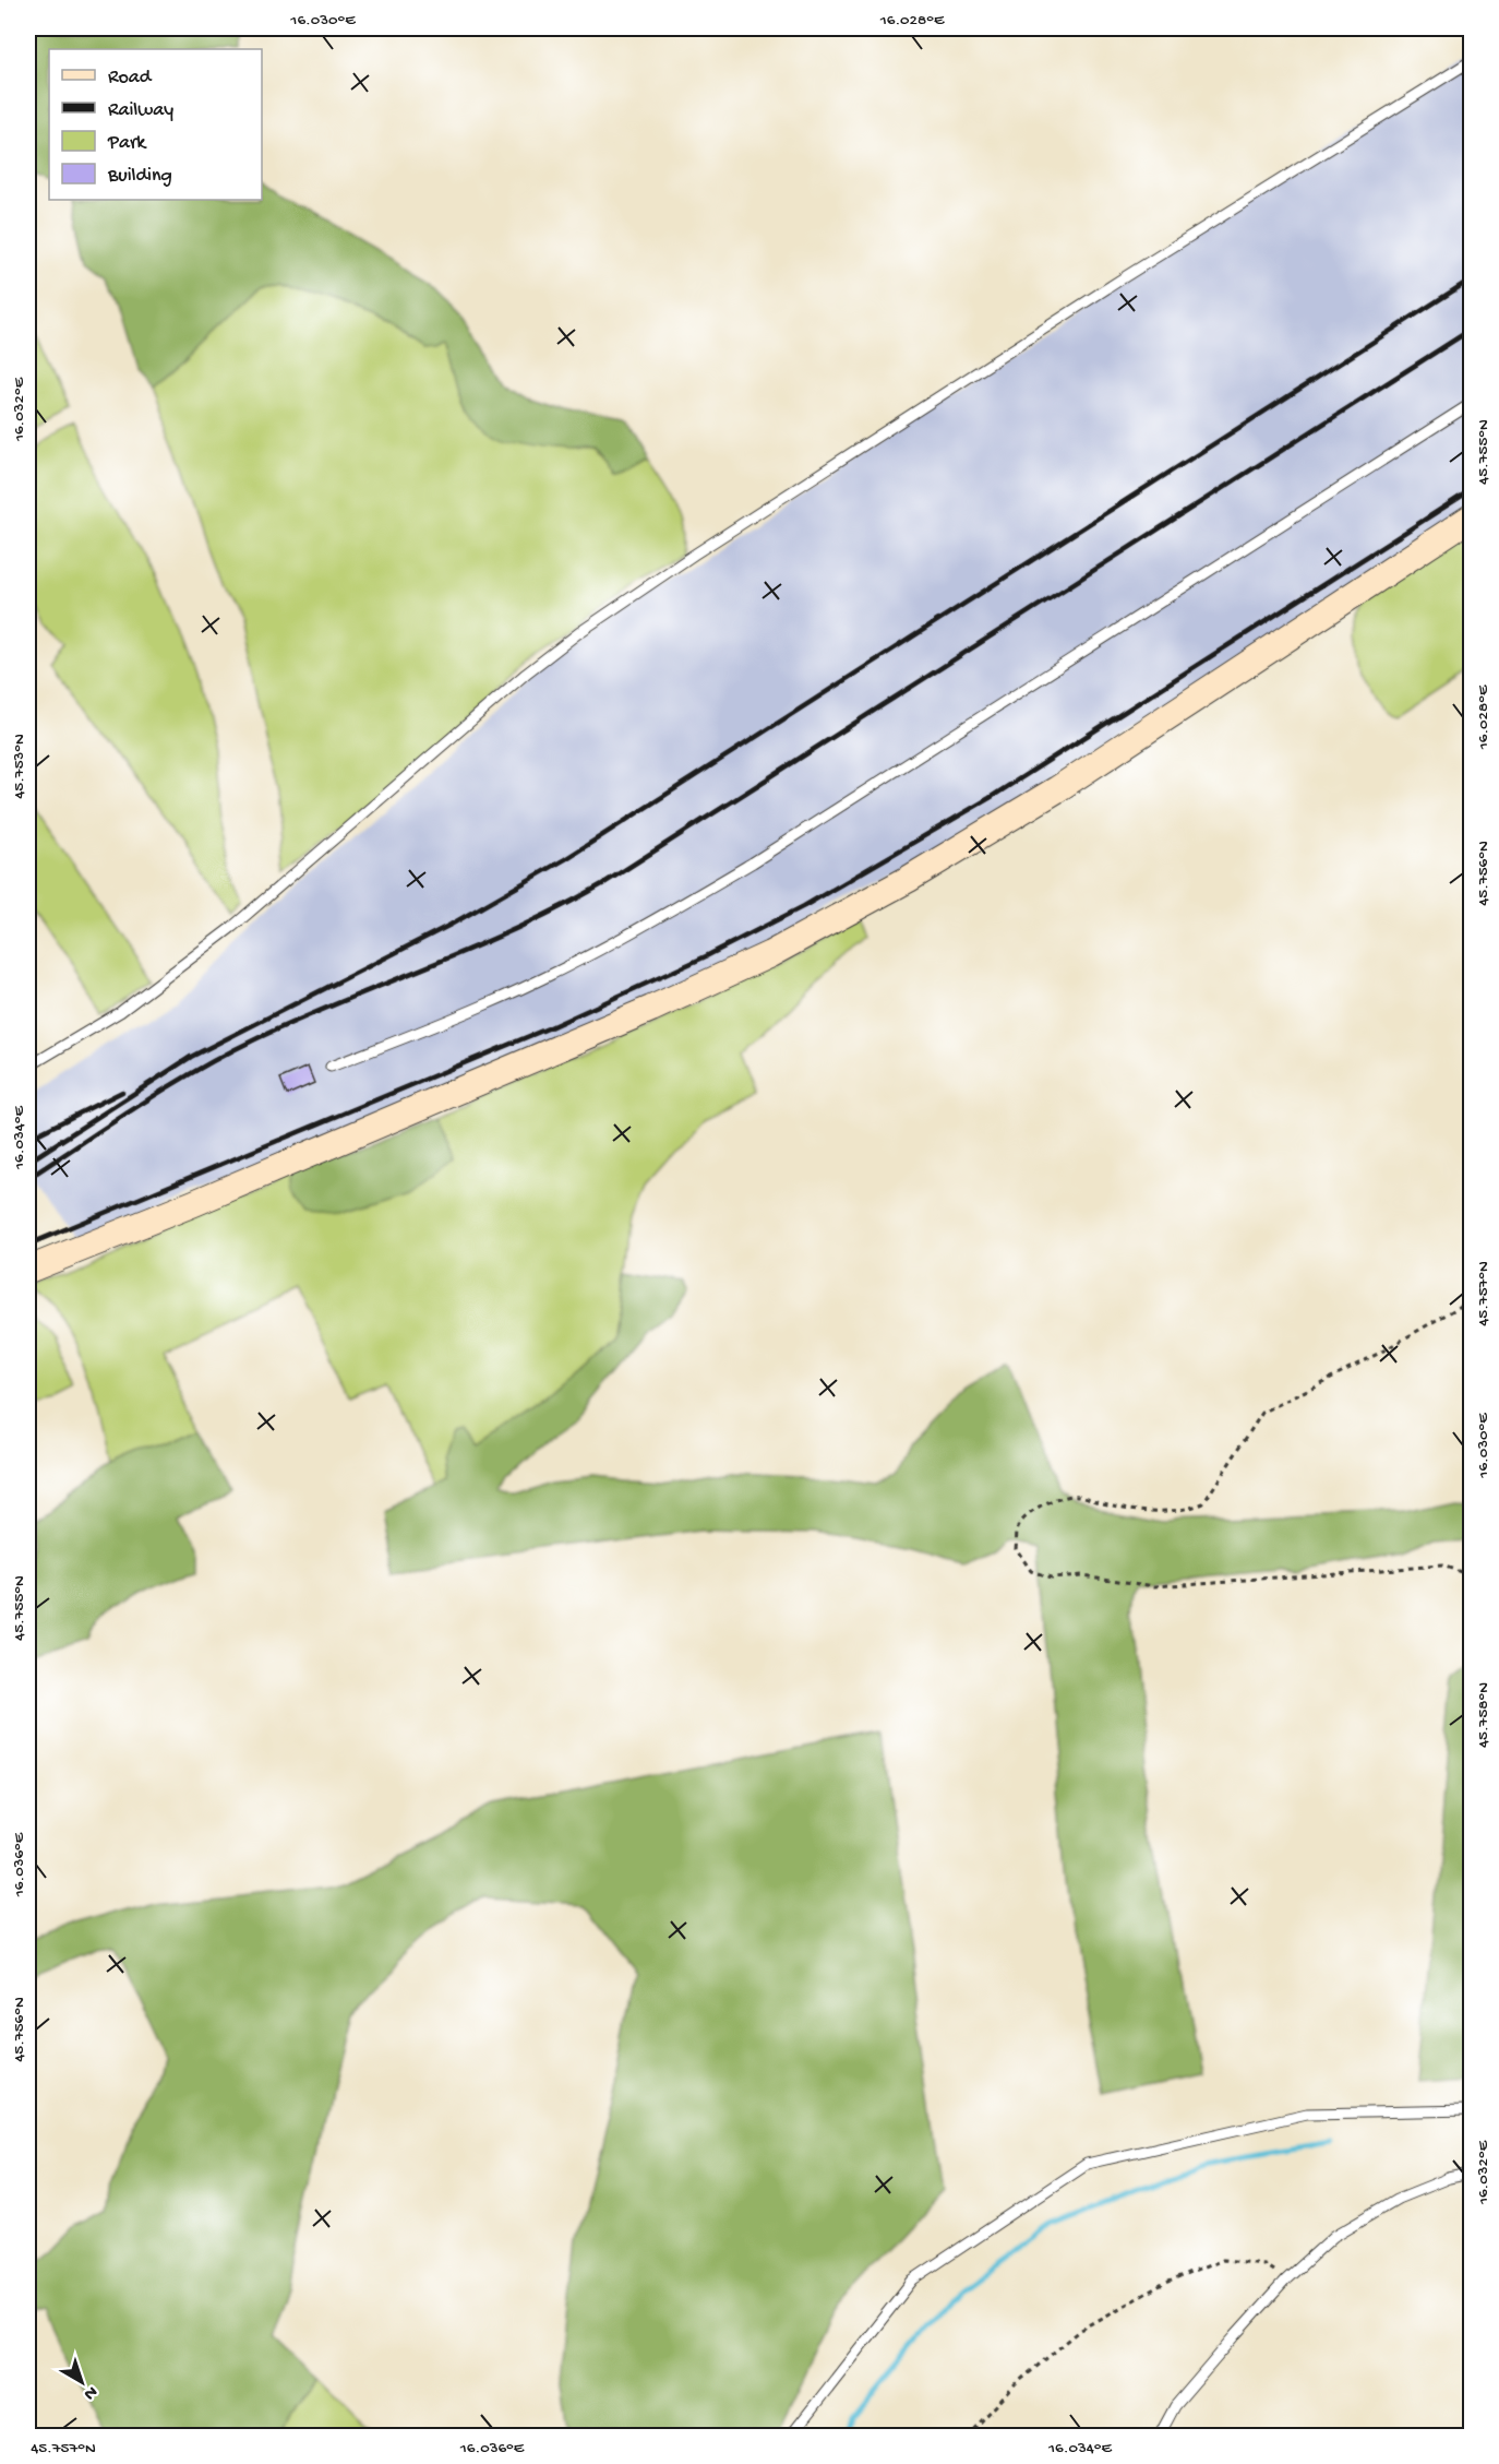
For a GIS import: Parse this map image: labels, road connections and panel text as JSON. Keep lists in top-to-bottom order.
{
  "legend": [
    "Road",
    "Railway",
    "Park",
    "Building"
  ],
  "north": "bottom right",
  "coordinates": [
    "16.030°E",
    "16.028°E",
    "16.032°E",
    "45.755°N",
    "45.753°N",
    "45.756°N",
    "16.034°E",
    "45.757°N",
    "45.758°N",
    "16.036°E"
  ]
}
